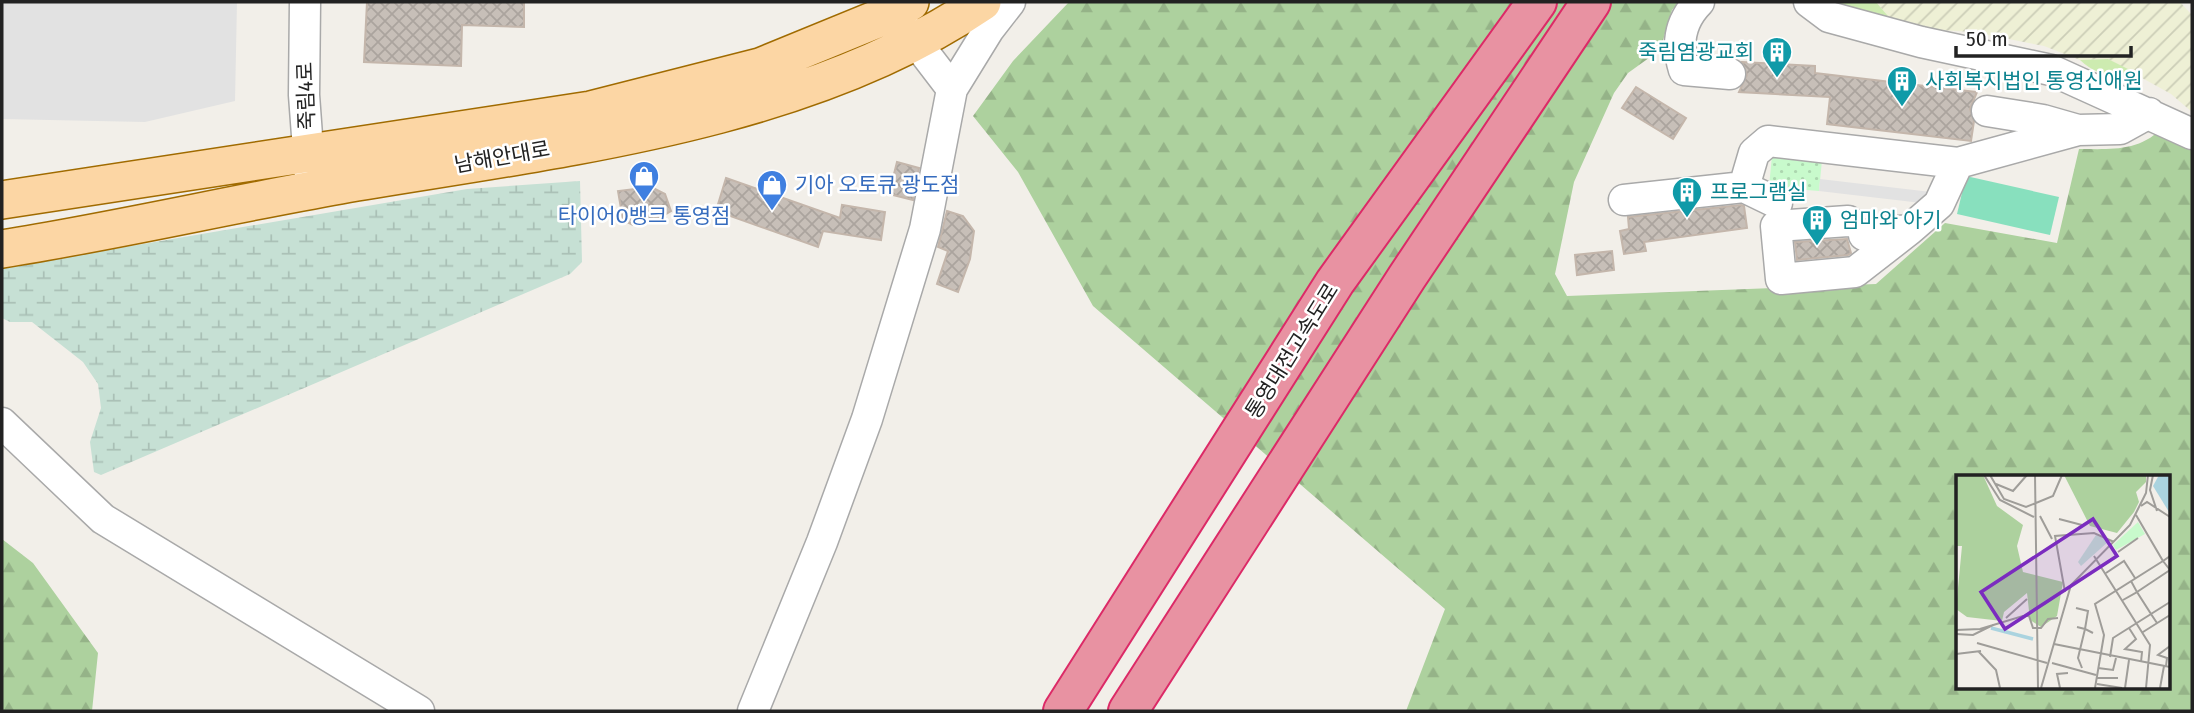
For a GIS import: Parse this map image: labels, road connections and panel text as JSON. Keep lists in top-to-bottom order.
{
  "streets": {
    "highway": ["통영대전고속도로"],
    "main road": ["남해안대로"],
    "street": ["죽림4로"]
  },
  "crossings": [
    ["죽림4로", "남해안대로"]
  ],
  "places": {
    "building": [
      "죽림염광교회",
      "사회복지법인 통영신애원",
      "프로그램실",
      "엄마와 아기"
    ],
    "shop": ["타이어O뱅크 통영점", "기아 오토큐 광도점"]
  },
  "scale_bar": "50 m"
}
